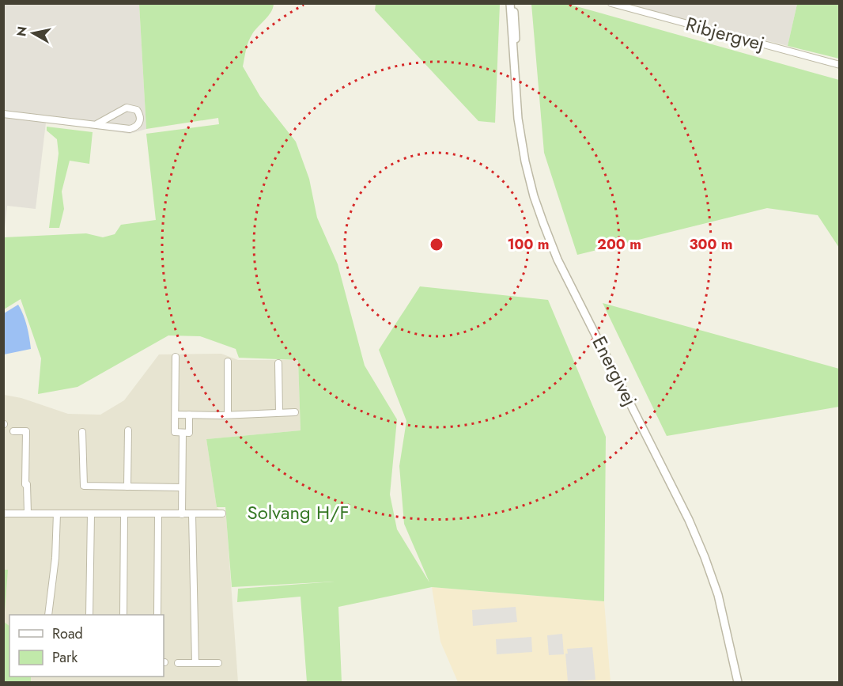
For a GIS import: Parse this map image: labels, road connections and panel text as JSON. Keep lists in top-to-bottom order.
{
  "streets": {
    "street": ["Ribjergvej", "Energivej"]
  },
  "parks": ["Solvang H/F"],
  "legend": ["Road", "Park"],
  "north": "left",
  "rings": ["100 m", "200 m", "300 m"]
}
